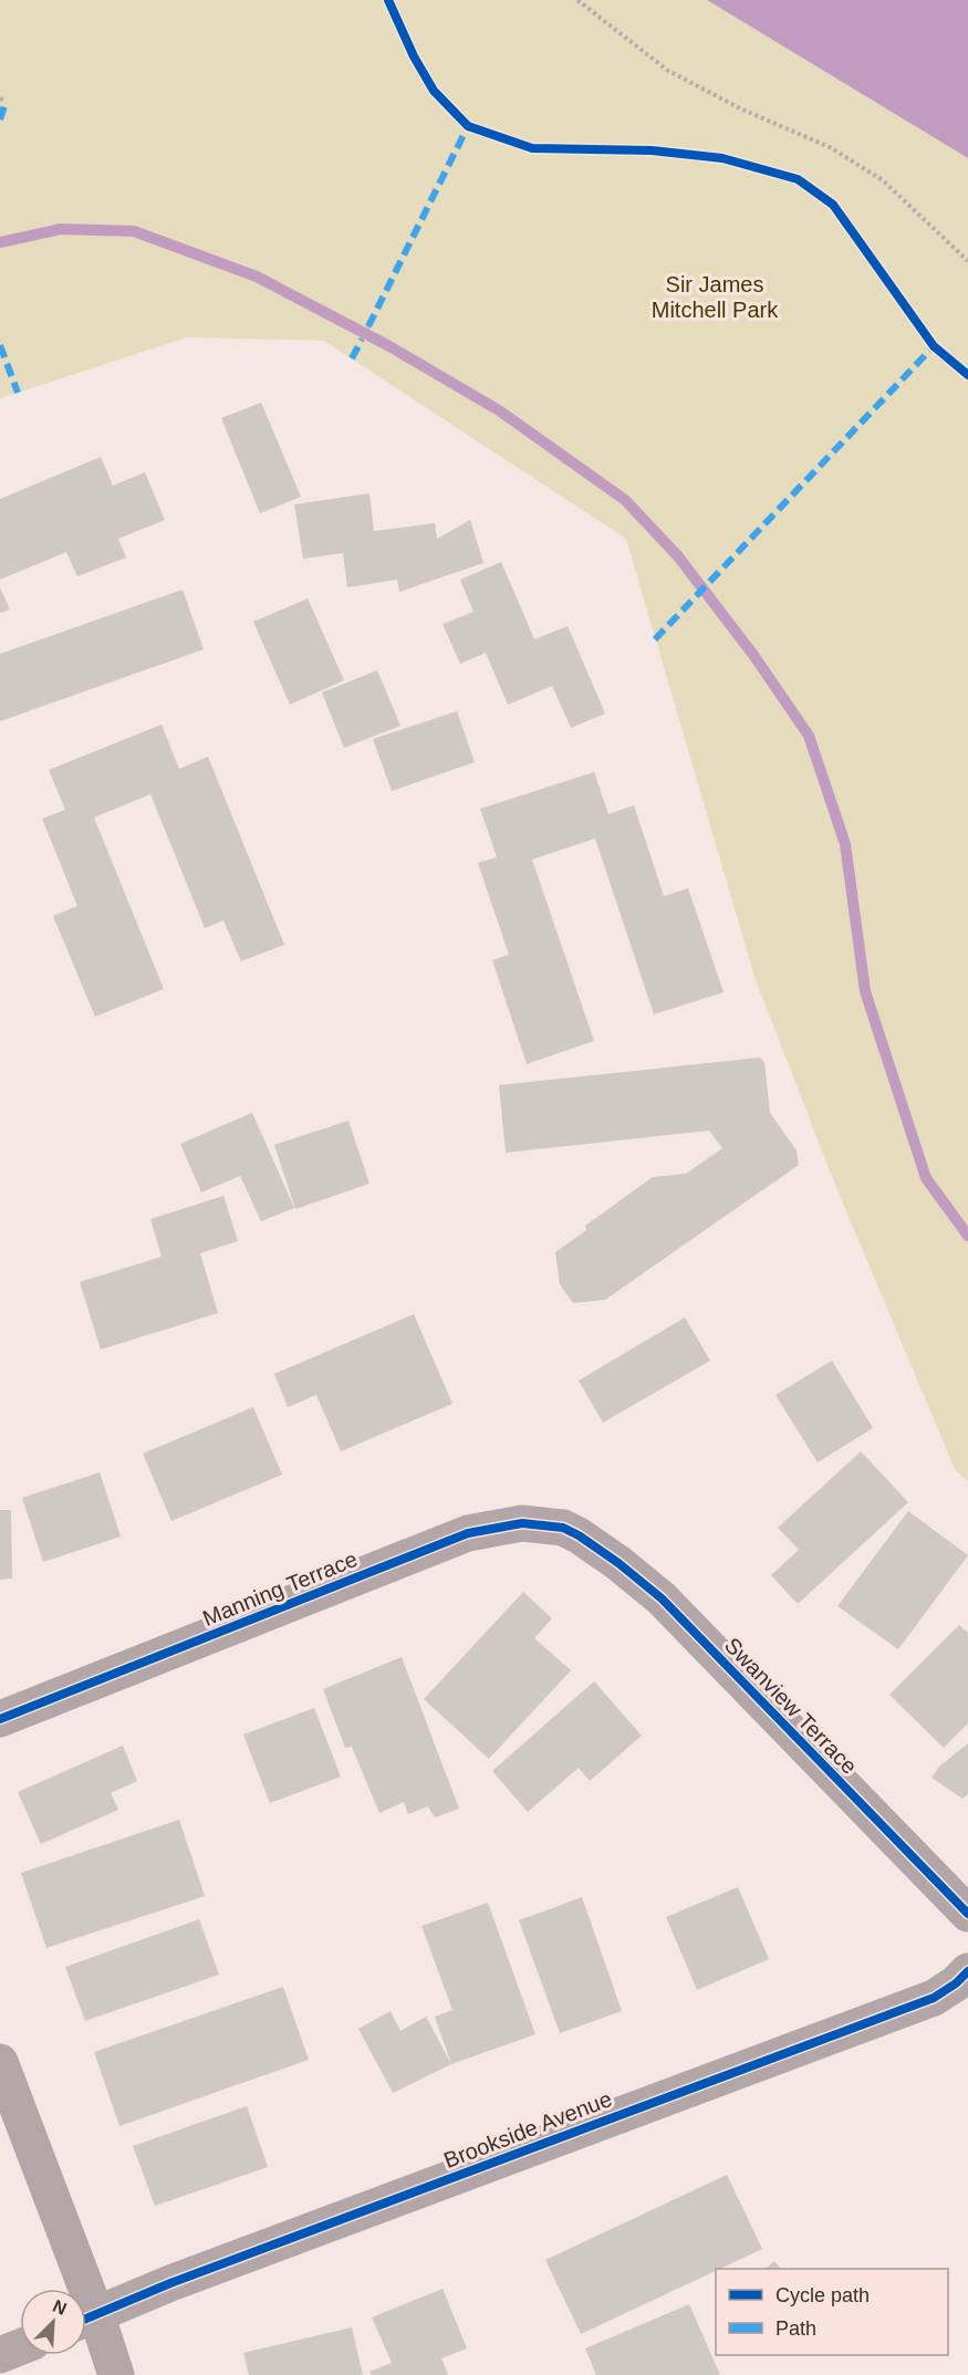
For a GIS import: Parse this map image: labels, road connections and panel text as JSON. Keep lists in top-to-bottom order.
{
  "streets": {
    "street": ["Manning Terrace", "Swanview Terrace", "Brookside Avenue"]
  },
  "crossings": [
    ["Manning Terrace", "Swanview Terrace"]
  ],
  "parks": ["Sir James Mitchell Park"],
  "legend": ["Cycle path", "Path"],
  "north": "top right"
}
